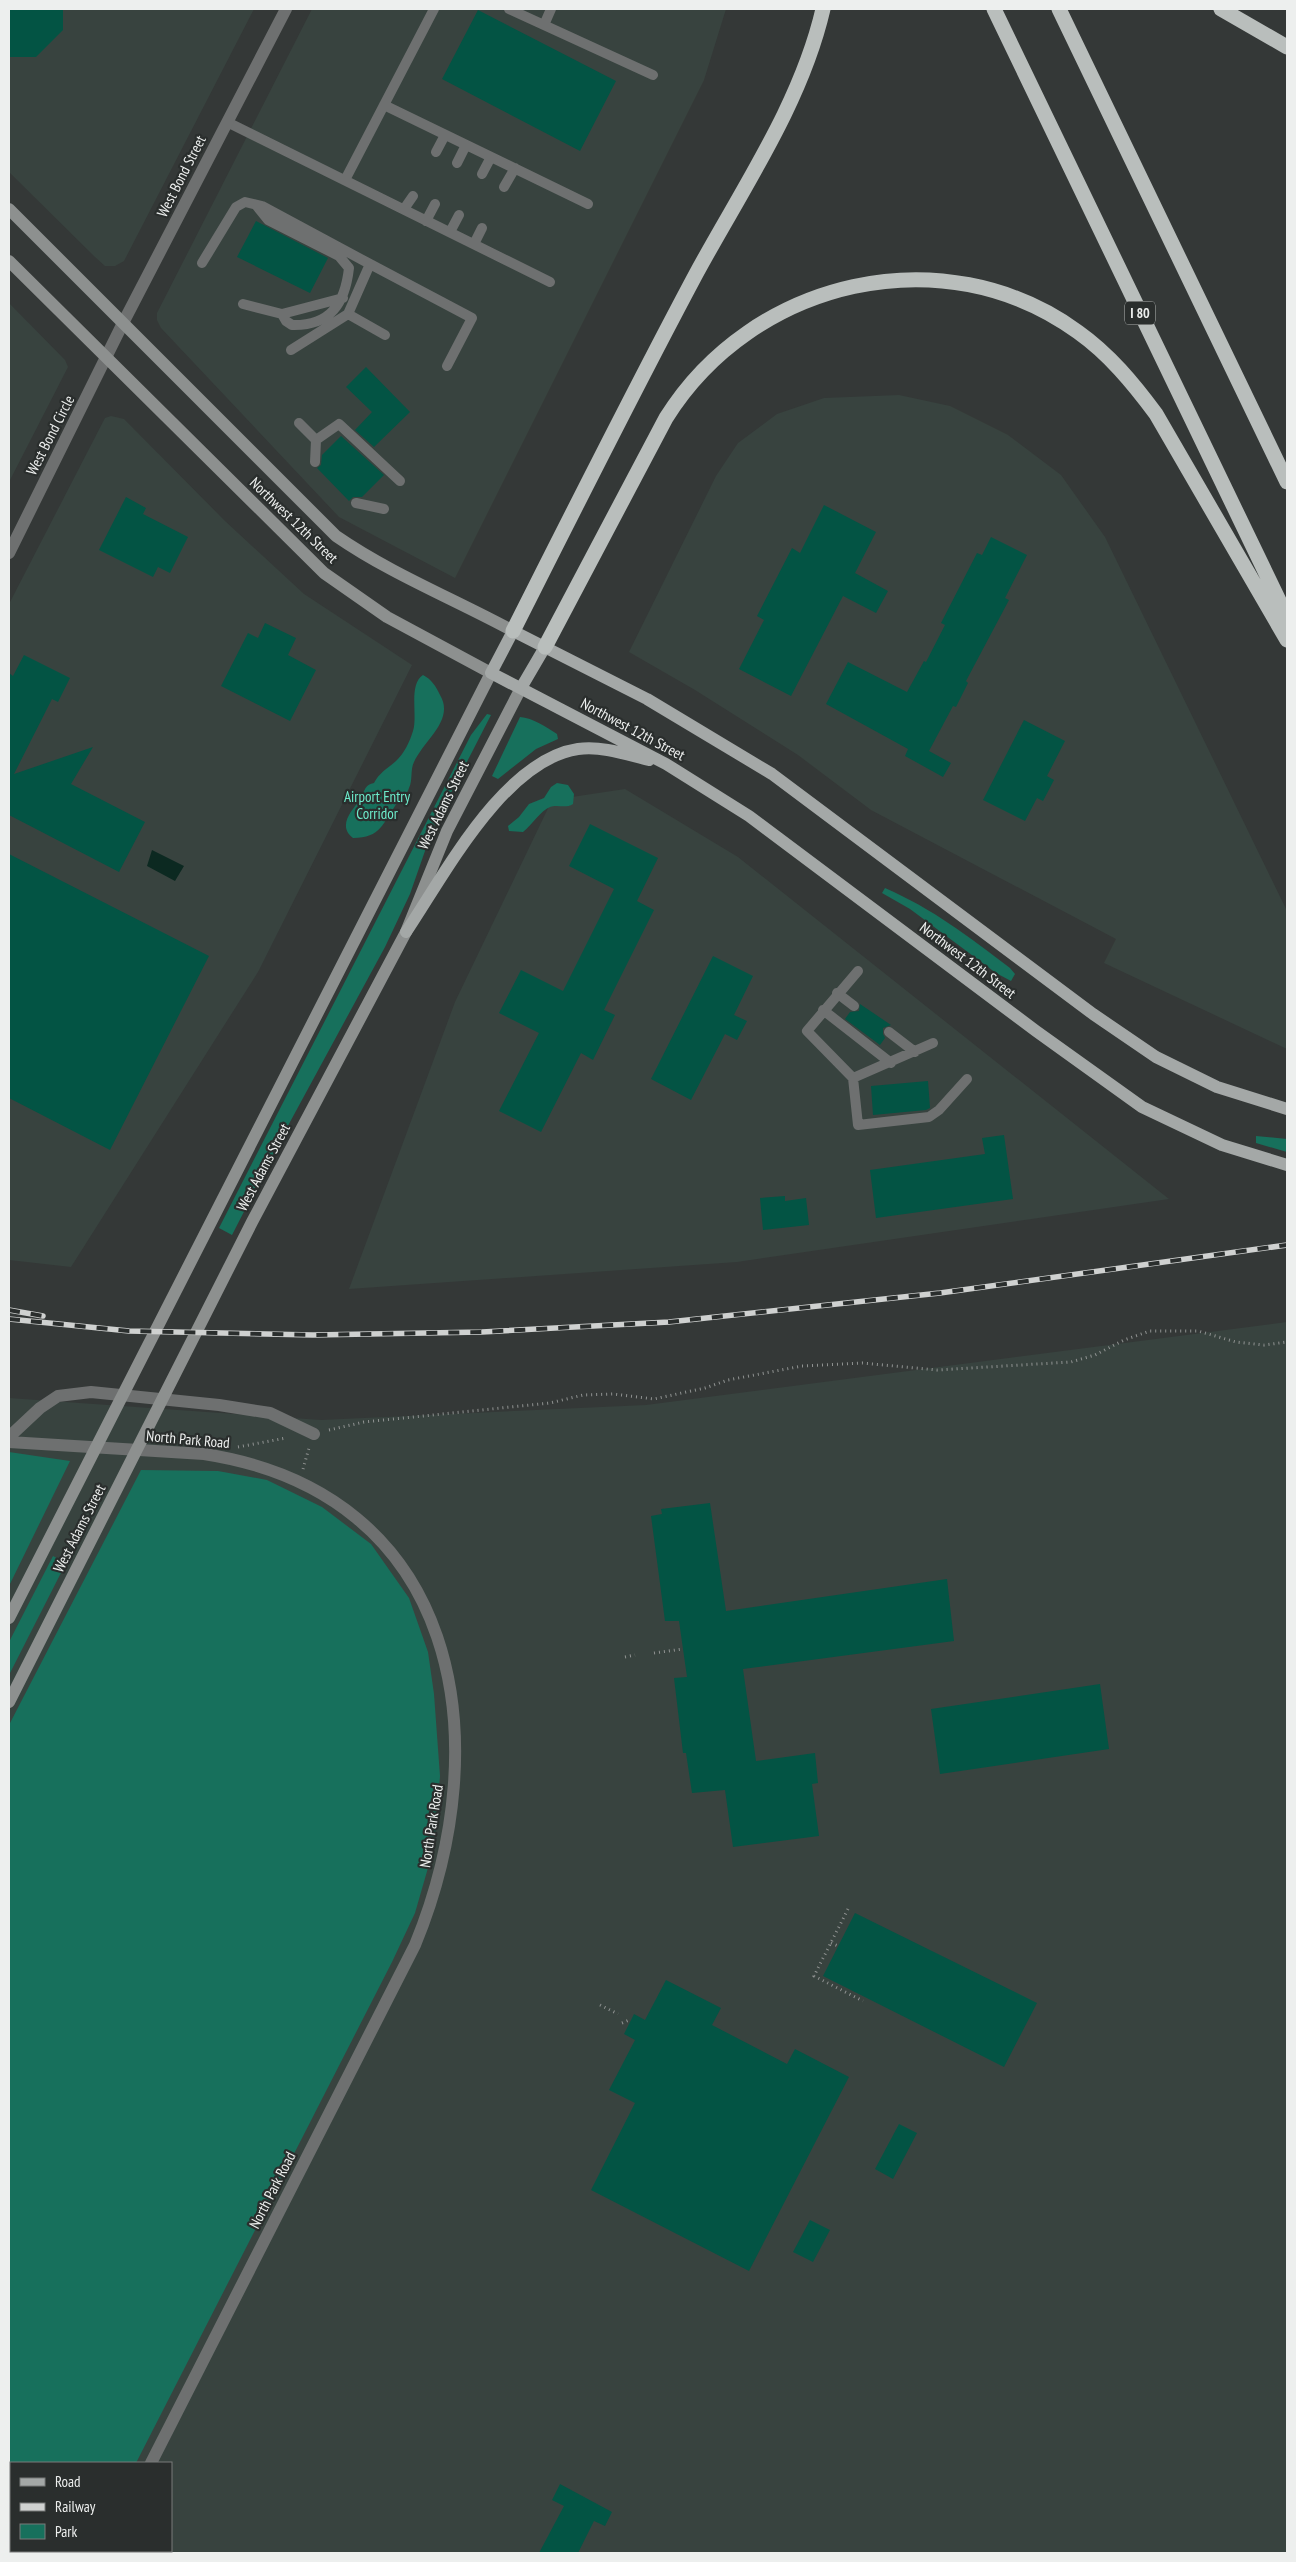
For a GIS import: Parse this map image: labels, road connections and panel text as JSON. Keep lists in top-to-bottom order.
{
  "streets": {
    "highway": ["I 80"],
    "main road": ["Northwest 12th Street", "West Adams Street"],
    "street": ["West Bond Street", "West Bond Circle", "North Park Road"]
  },
  "crossings": [
    ["West Bond Street", "West Bond Circle"],
    ["West Bond Street", "Northwest 12th Street"],
    ["West Bond Circle", "Northwest 12th Street"],
    ["Northwest 12th Street", "West Adams Street"]
  ],
  "parks": ["Airport Entry Corridor"],
  "legend": ["Road", "Railway", "Park"]
}
